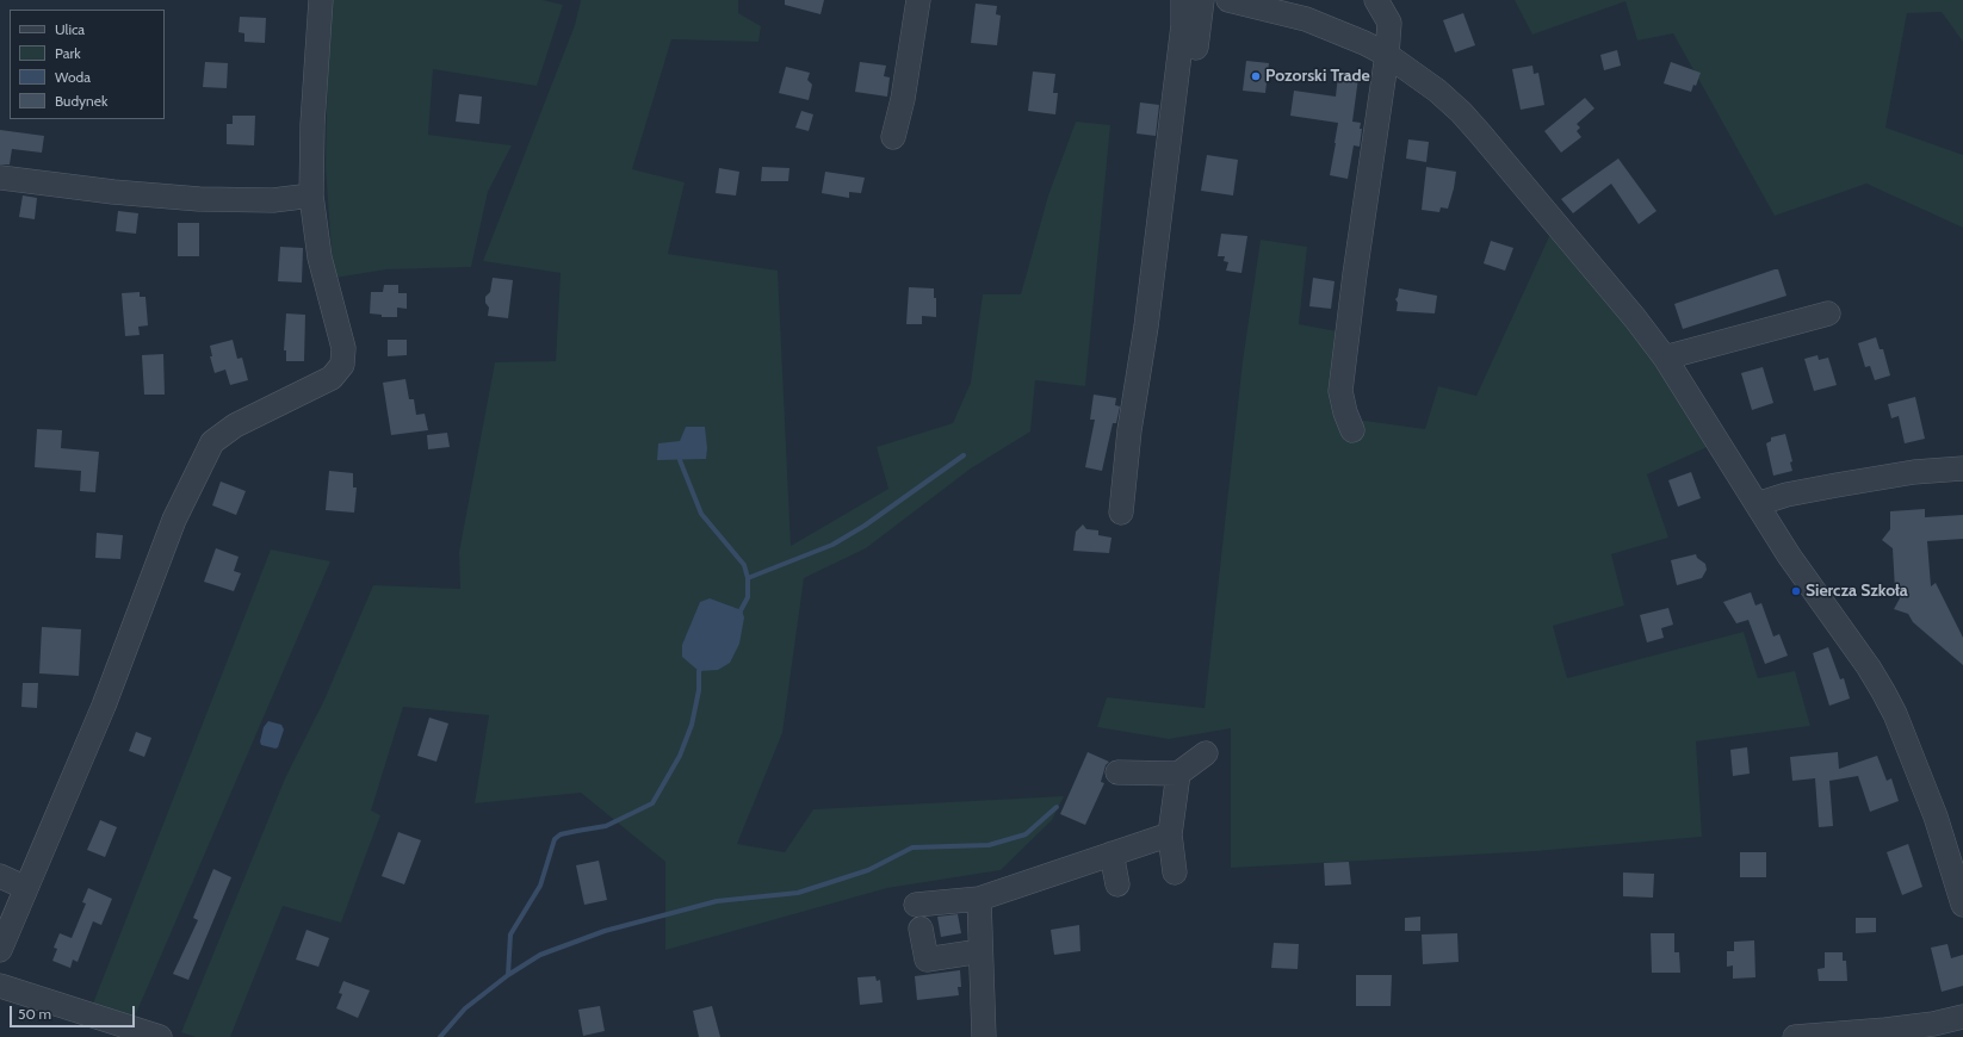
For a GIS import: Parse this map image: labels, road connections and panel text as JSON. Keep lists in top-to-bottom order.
{
  "places": ["Pozorski Trade", "Siercza Szkoła"],
  "legend": [
    "Ulica",
    "Park",
    "Woda",
    "Budynek"
  ],
  "scale_bar": "50 m"
}
